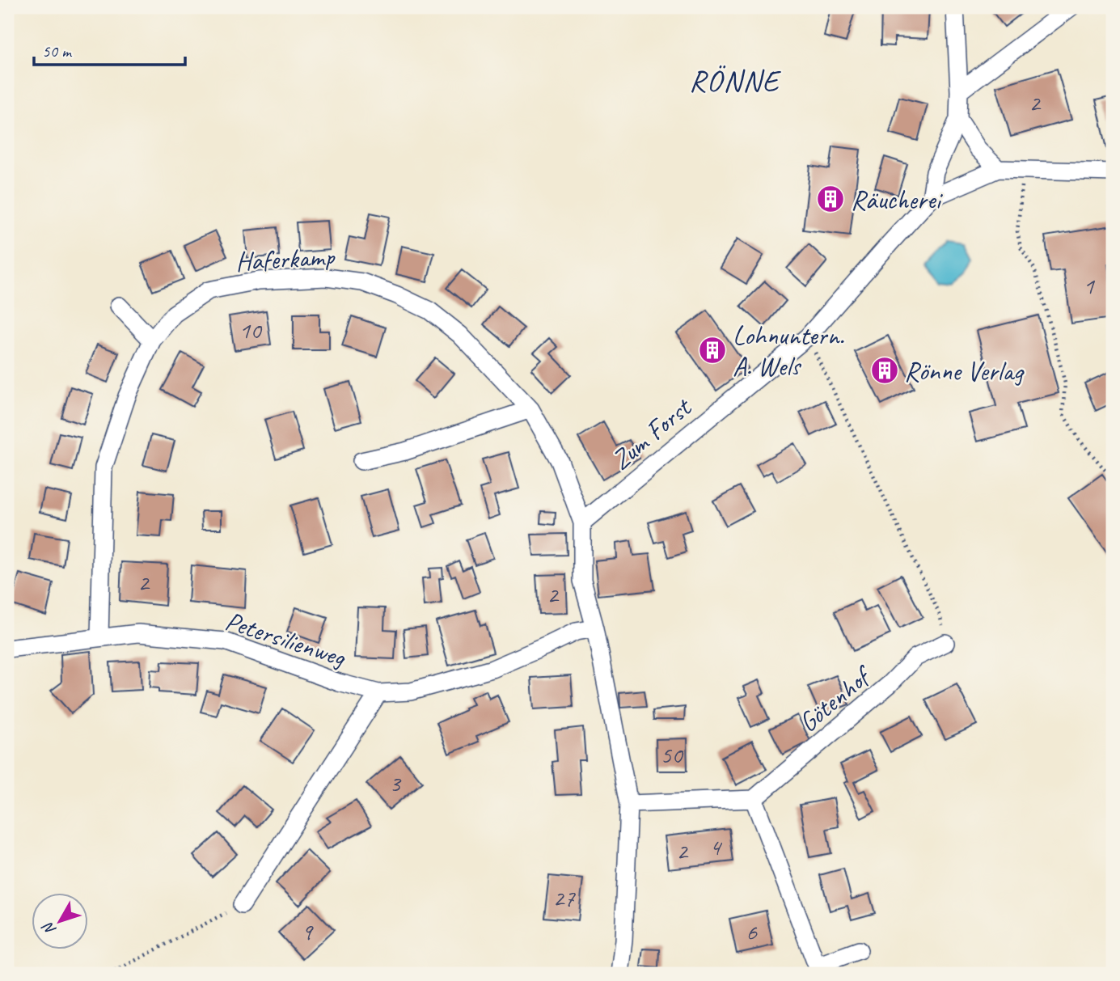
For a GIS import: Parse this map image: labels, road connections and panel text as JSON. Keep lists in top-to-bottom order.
{
  "streets": {
    "street": [
      "Haferkamp",
      "Zum Forst",
      "Petersilienweg",
      "Götenhof"
    ]
  },
  "crossings": [
    ["Haferkamp", "Zum Forst"],
    ["Haferkamp", "Petersilienweg"]
  ],
  "districts": ["RÖNNE"],
  "places": {
    "building": ["Räucherei", "Lohnuntern. A. Wels", "Rönne Verlag"]
  },
  "house_numbers": [
    "2",
    "1",
    "10",
    "2",
    "2",
    "50",
    "3",
    "4",
    "2",
    "27",
    "9",
    "6"
  ],
  "scale_bar": "50 m",
  "north": "bottom left"
}
